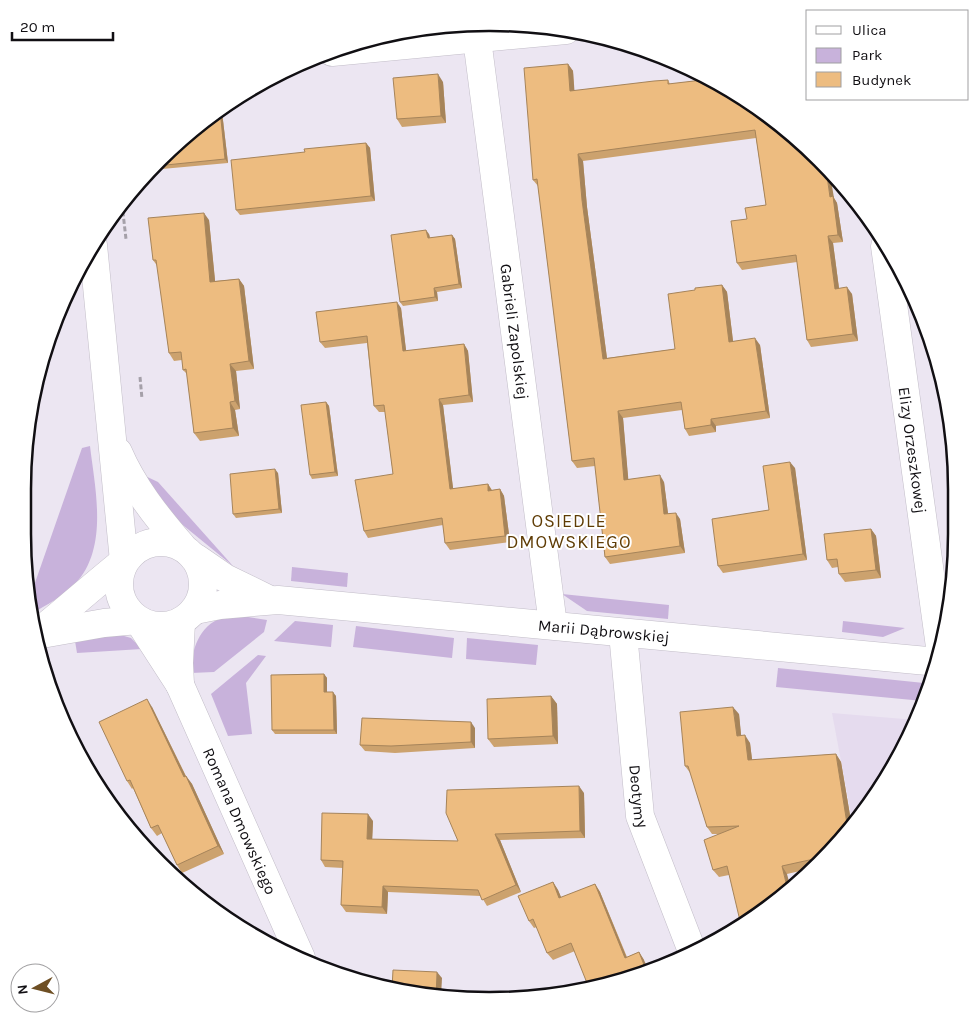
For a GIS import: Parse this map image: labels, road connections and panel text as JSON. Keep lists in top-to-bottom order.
{
  "streets": {
    "street": [
      "Gabrieli Zapolskiej",
      "Elizy Orzeszkowej",
      "Marii Dąbrowskiej",
      "Deotymy",
      "Romana Dmowskiego"
    ]
  },
  "crossings": [
    ["Gabrieli Zapolskiej", "Marii Dąbrowskiej"],
    ["Marii Dąbrowskiej", "Deotymy"],
    ["Marii Dąbrowskiej", "Romana Dmowskiego"]
  ],
  "districts": ["OSIEDLE DMOWSKIEGO"],
  "legend": ["Ulica", "Park", "Budynek"],
  "scale_bar": "20 m",
  "north": "left"
}
